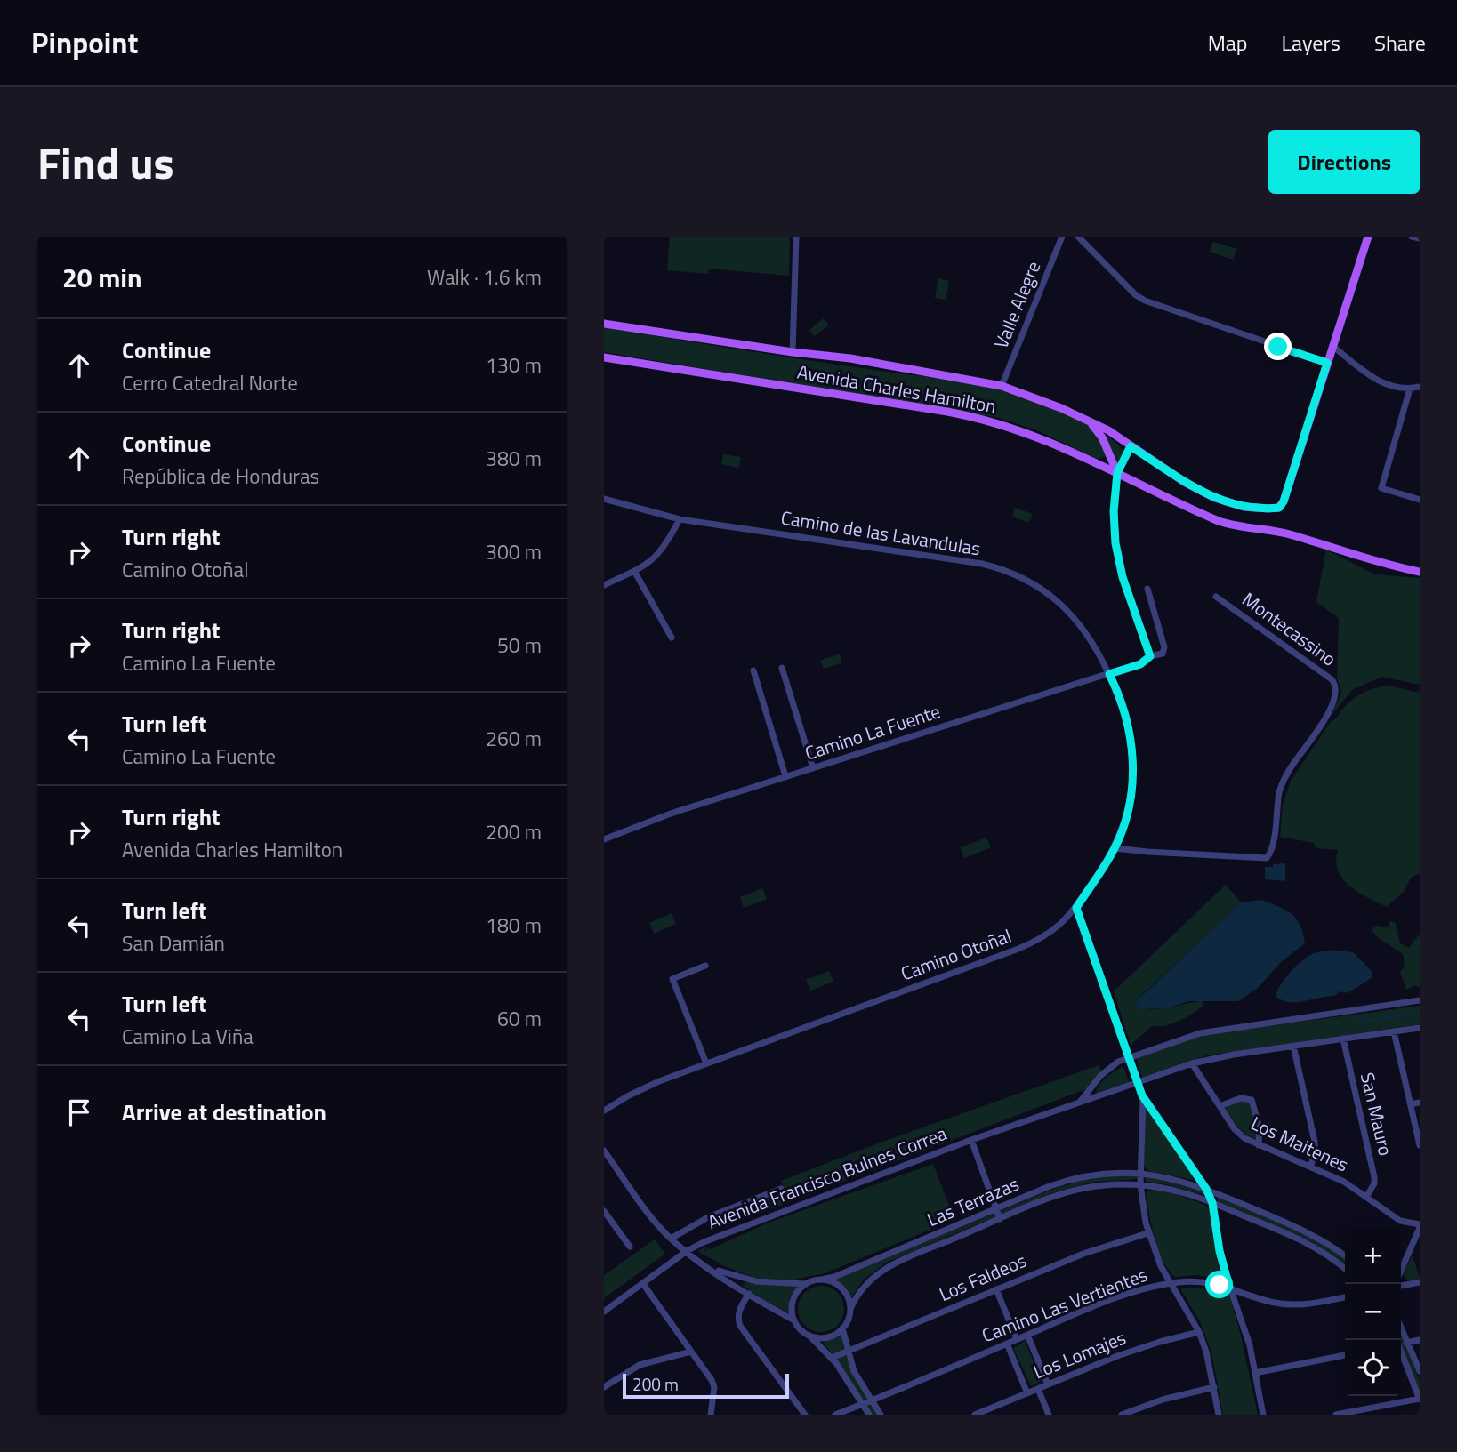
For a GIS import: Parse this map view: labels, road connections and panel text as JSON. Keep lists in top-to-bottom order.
{
  "streets": {
    "main road": ["Avenida Charles Hamilton"],
    "street": [
      "Valle Alegre",
      "Camino de las Lavandulas",
      "Montecassino",
      "Camino La Fuente",
      "Camino Otoñal",
      "San Mauro",
      "Los Maitenes",
      "Avenida Francisco Bulnes Correa",
      "Las Terrazas",
      "Los Faldeos",
      "Camino Las Vertientes",
      "Los Lomajes"
    ]
  },
  "crossings": [
    ["Valle Alegre", "Avenida Charles Hamilton"],
    ["Camino de las Lavandulas", "Camino La Fuente"],
    ["Camino de las Lavandulas", "Camino Otoñal"],
    ["Montecassino", "Camino Otoñal"],
    ["Camino La Fuente", "Camino Otoñal"],
    ["San Mauro", "Los Maitenes"],
    ["San Mauro", "Avenida Francisco Bulnes Correa"],
    ["Los Maitenes", "Avenida Francisco Bulnes Correa"]
  ],
  "scale_bar": "200 m",
  "page": {
    "header": "Pinpoint",
    "nav": ["Map", "Layers", "Share"],
    "title": "Find us",
    "buttons": "Directions",
    "heading": ["20 min", "Walk · 1.6 km"],
    "list": [
      ["Continue", "Cerro Catedral Norte", "130 m"],
      ["Continue", "República de Honduras", "380 m"],
      ["Turn right", "Camino Otoñal", "300 m"],
      ["Turn right", "Camino La Fuente", "50 m"],
      ["Turn left", "Camino La Fuente", "260 m"],
      ["Turn right", "Avenida Charles Hamilton", "200 m"],
      ["Turn left", "San Damián", "180 m"],
      ["Turn left", "Camino La Viña", "60 m"],
      "Arrive at destination"
    ],
    "map_buttons": ["+", "−"],
    "scale": "200 m"
  }
}
